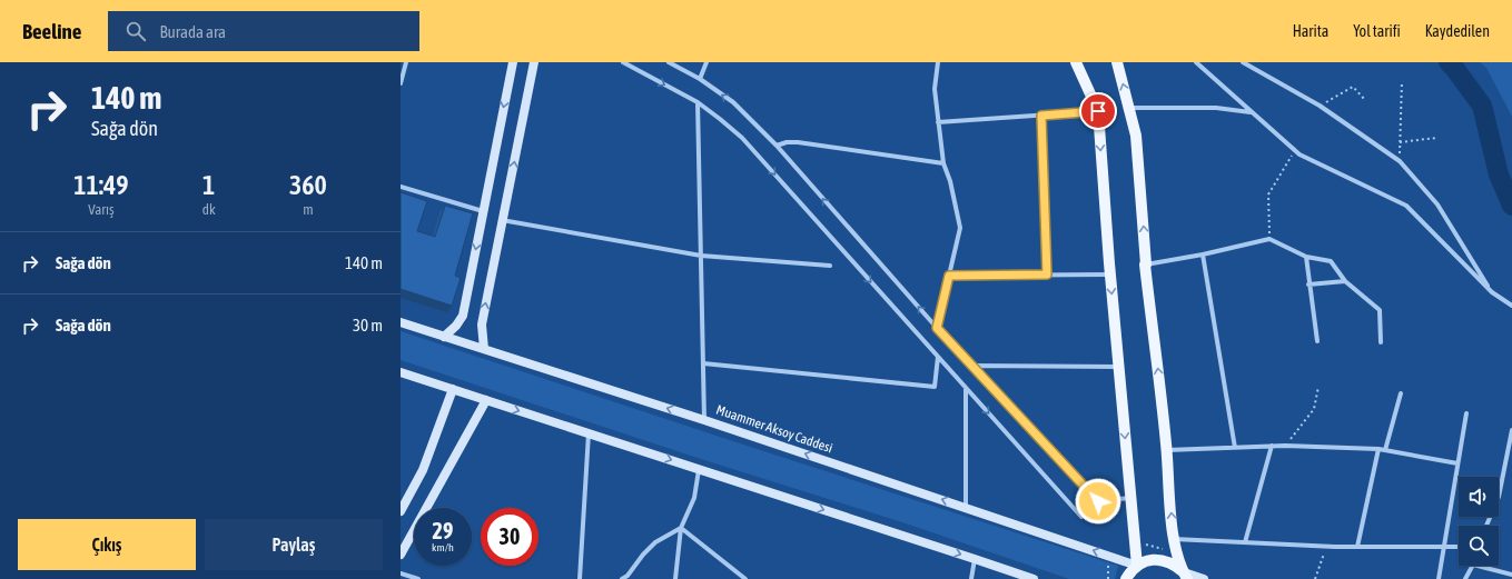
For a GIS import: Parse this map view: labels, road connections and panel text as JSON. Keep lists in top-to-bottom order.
{
  "streets": {
    "main road": ["Muammer Aksoy Caddesi"]
  },
  "page": {
    "header": "Beeline",
    "search": "Burada ara",
    "nav": ["Harita", "Yol tarifi", "Kaydedilen"],
    "turn": ["140 m", "Sağa dön"],
    "eta": [
      "11:49",
      "Varış",
      "1",
      "dk",
      "360",
      "m"
    ],
    "list": [
      {
        "name": "Sağa dön",
        "value": "140 m"
      },
      {
        "name": "Sağa dön",
        "value": "30 m"
      }
    ],
    "speed": "29 km/h",
    "limit": "30",
    "buttons": ["Çıkış", "Paylaş"]
  }
}
